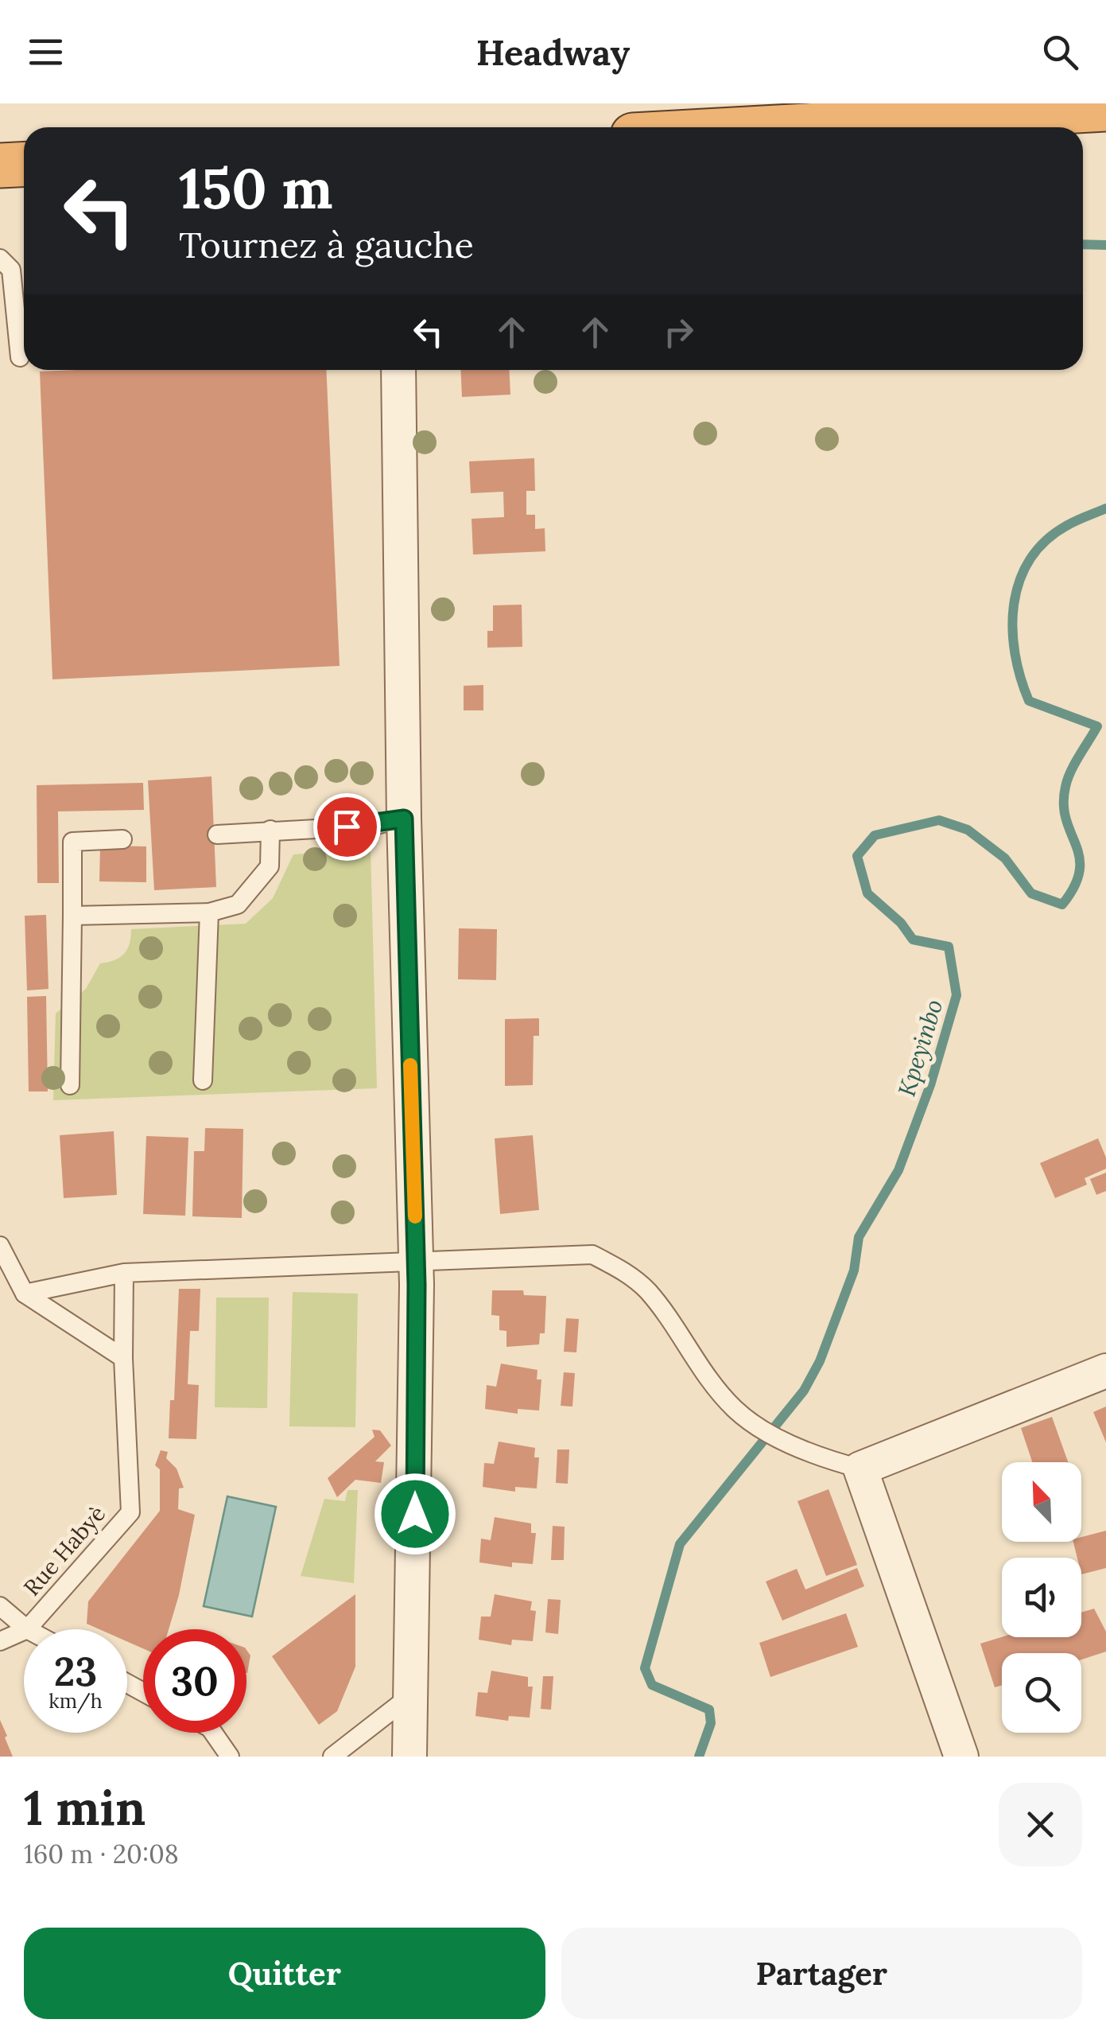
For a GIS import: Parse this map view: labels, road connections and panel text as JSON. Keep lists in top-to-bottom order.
{
  "streets": {
    "lane": ["Rue Habyè"]
  },
  "water": ["Kpeyinbo"],
  "north": "top left",
  "page": {
    "header": "Headway",
    "turn": ["150 m", "Tournez à gauche"],
    "speed": "23 km/h",
    "limit": "30",
    "heading": ["1 min", "160 m · 20:08"],
    "buttons": ["Quitter", "Partager"]
  }
}
